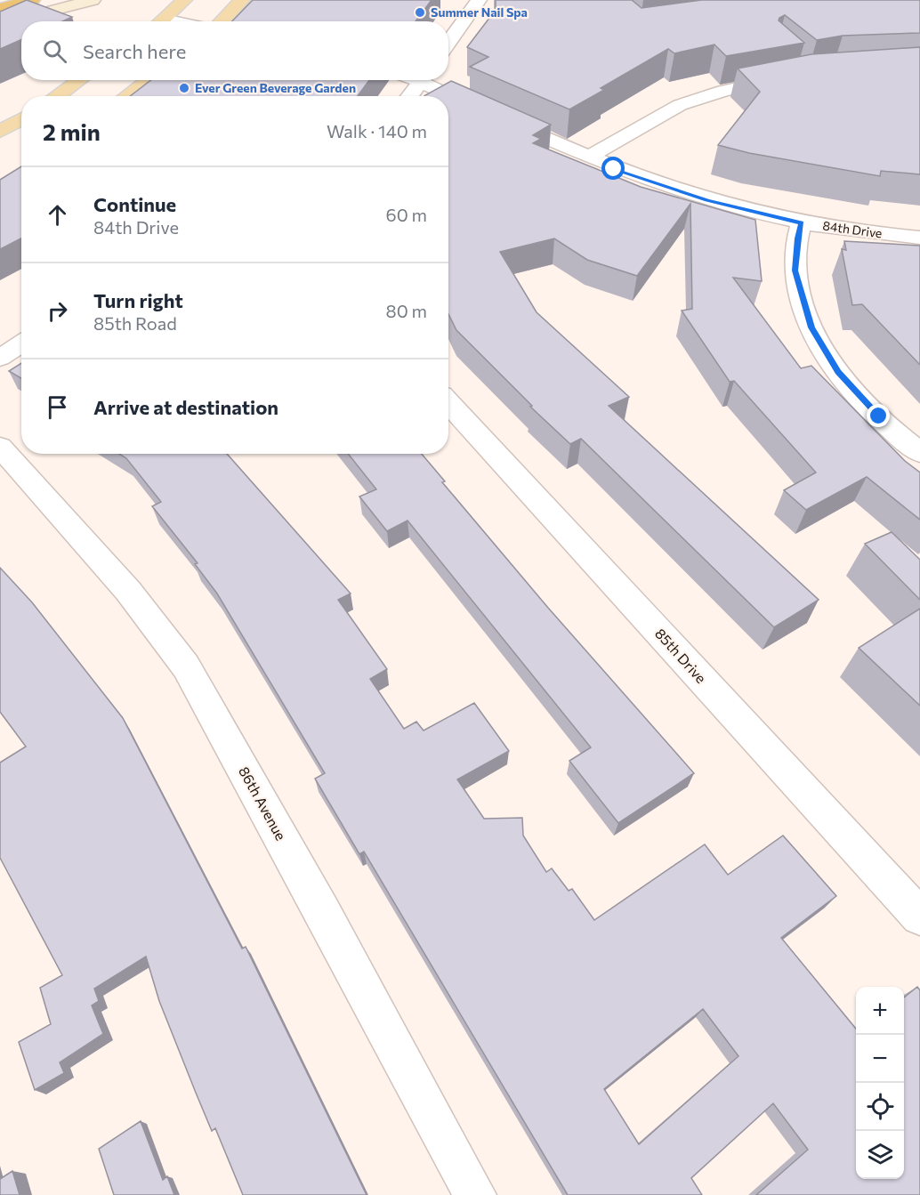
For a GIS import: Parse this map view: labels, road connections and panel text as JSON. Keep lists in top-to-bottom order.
{
  "streets": {
    "street": ["84th Drive", "85th Drive", "86th Avenue"]
  },
  "places": ["Summer Nail Spa", "Ever Green Beverage Garden"],
  "page": {
    "search": "Search here",
    "heading": ["2 min", "Walk · 140 m"],
    "list": [
      ["Continue", "84th Drive", "60 m"],
      ["Turn right", "85th Road", "80 m"],
      "Arrive at destination"
    ],
    "map_buttons": ["+", "−"]
  }
}
